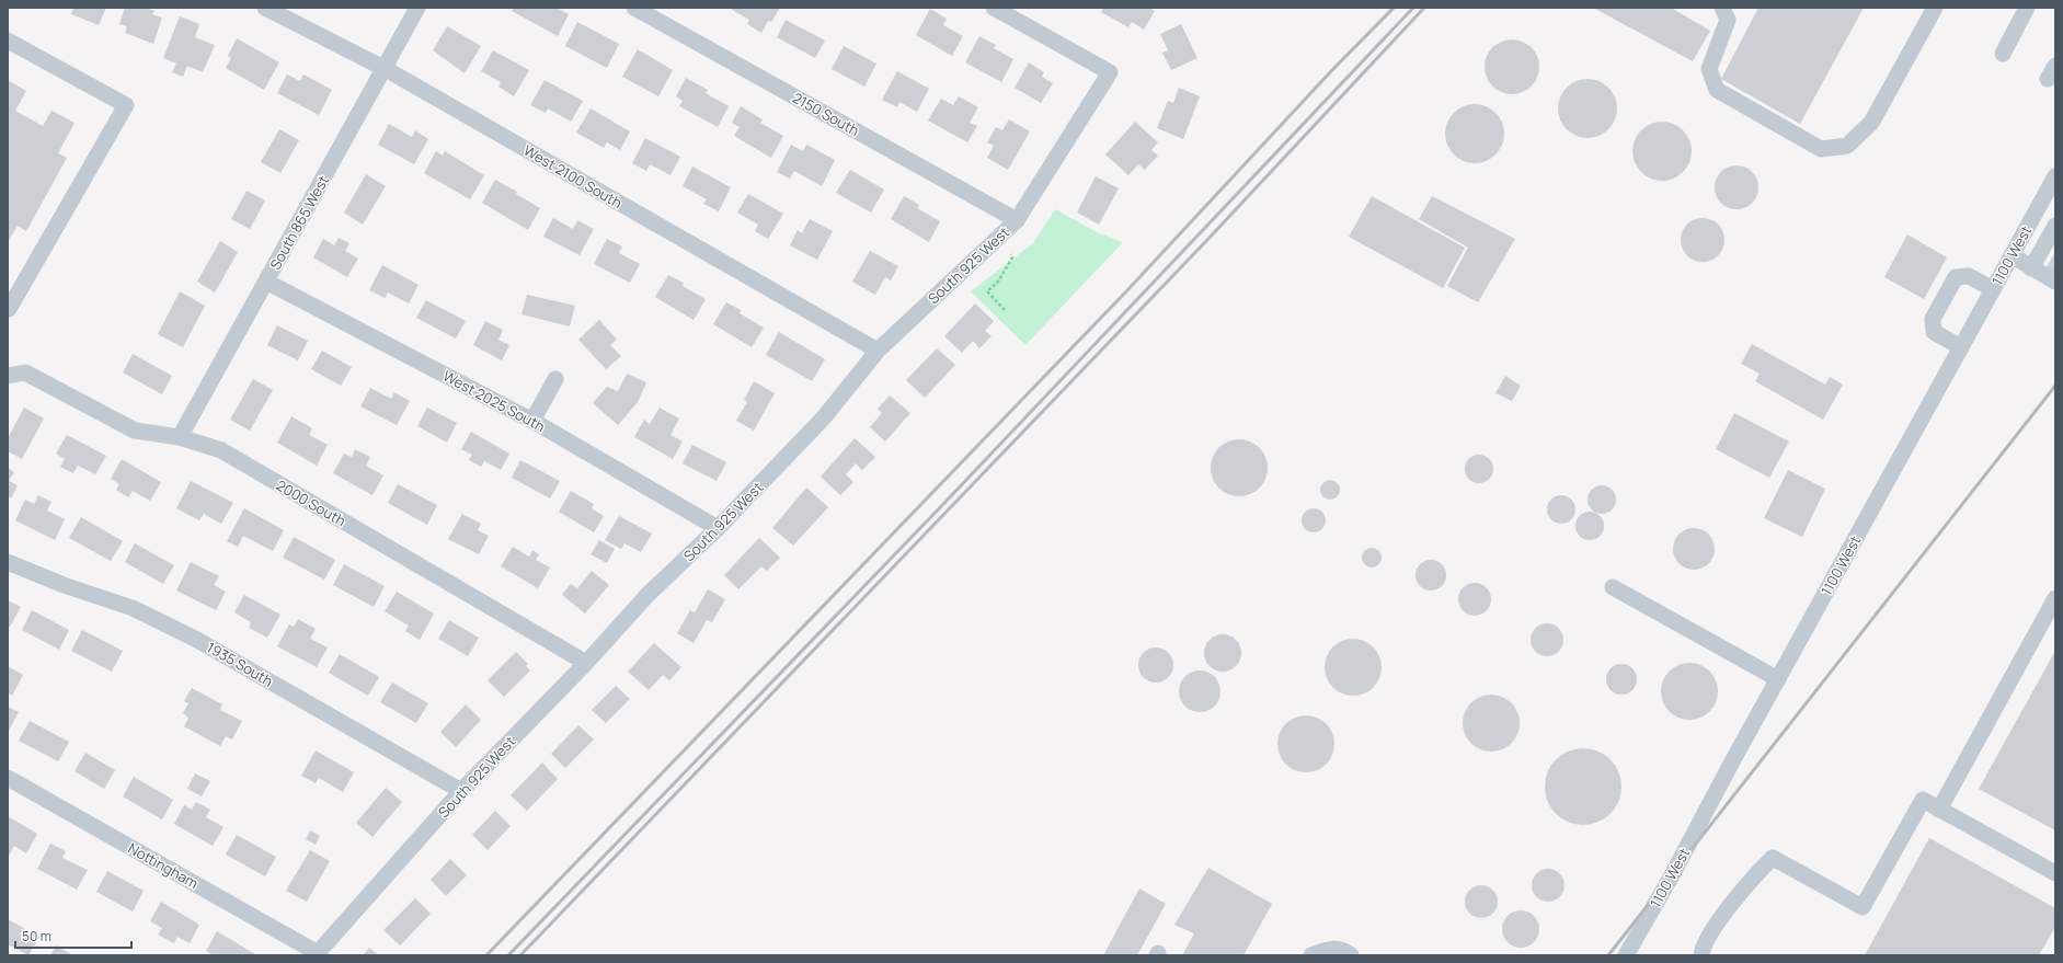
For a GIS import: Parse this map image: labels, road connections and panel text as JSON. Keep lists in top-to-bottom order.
{
  "streets": {
    "street": [
      "2150 South",
      "West 2100 South",
      "South 865 West",
      "1100 West",
      "South 925 West",
      "West 2025 South",
      "2000 South",
      "1935 South",
      "Nottingham"
    ]
  },
  "crossings": [
    ["2150 South", "South 925 West"],
    ["West 2100 South", "South 865 West"],
    ["West 2100 South", "South 925 West"],
    ["South 865 West", "West 2025 South"],
    ["South 865 West", "2000 South"],
    ["South 925 West", "West 2025 South"],
    ["South 925 West", "2000 South"],
    ["South 925 West", "1935 South"],
    ["South 925 West", "Nottingham"]
  ],
  "scale_bar": "50 m"
}
